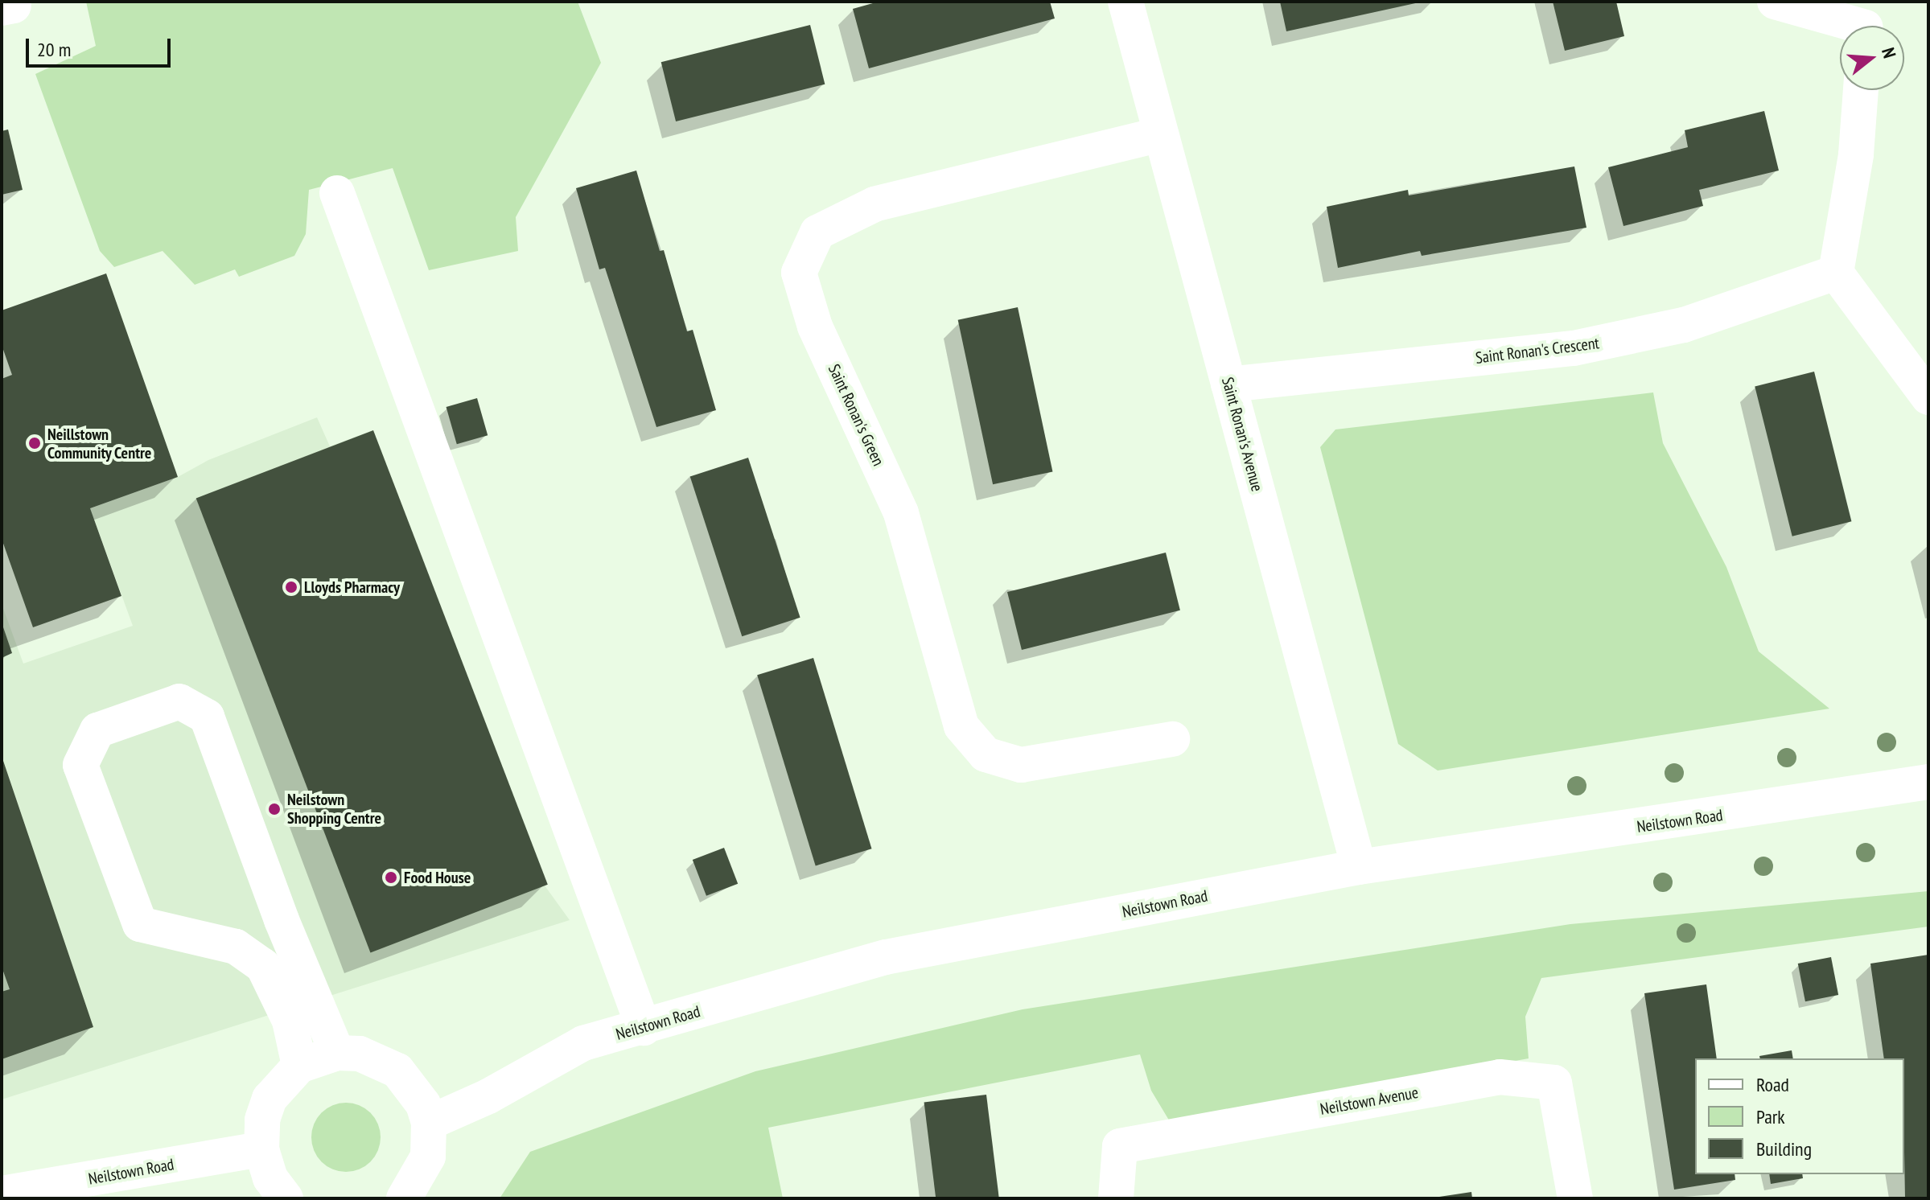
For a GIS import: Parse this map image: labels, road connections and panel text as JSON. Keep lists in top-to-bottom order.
{
  "streets": {
    "street": [
      "Saint Ronan's Crescent",
      "Saint Ronan's Green",
      "Saint Ronan's Avenue",
      "Neilstown Road",
      "Neilstown Avenue"
    ]
  },
  "crossings": [
    ["Saint Ronan's Crescent", "Saint Ronan's Avenue"],
    ["Saint Ronan's Green", "Saint Ronan's Avenue"],
    ["Saint Ronan's Avenue", "Neilstown Road"]
  ],
  "places": [
    "Neillstown Community Centre",
    "Lloyds Pharmacy",
    "Neilstown Shopping Centre",
    "Food House"
  ],
  "legend": ["Road", "Park", "Building"],
  "scale_bar": "20 m",
  "north": "right"
}
